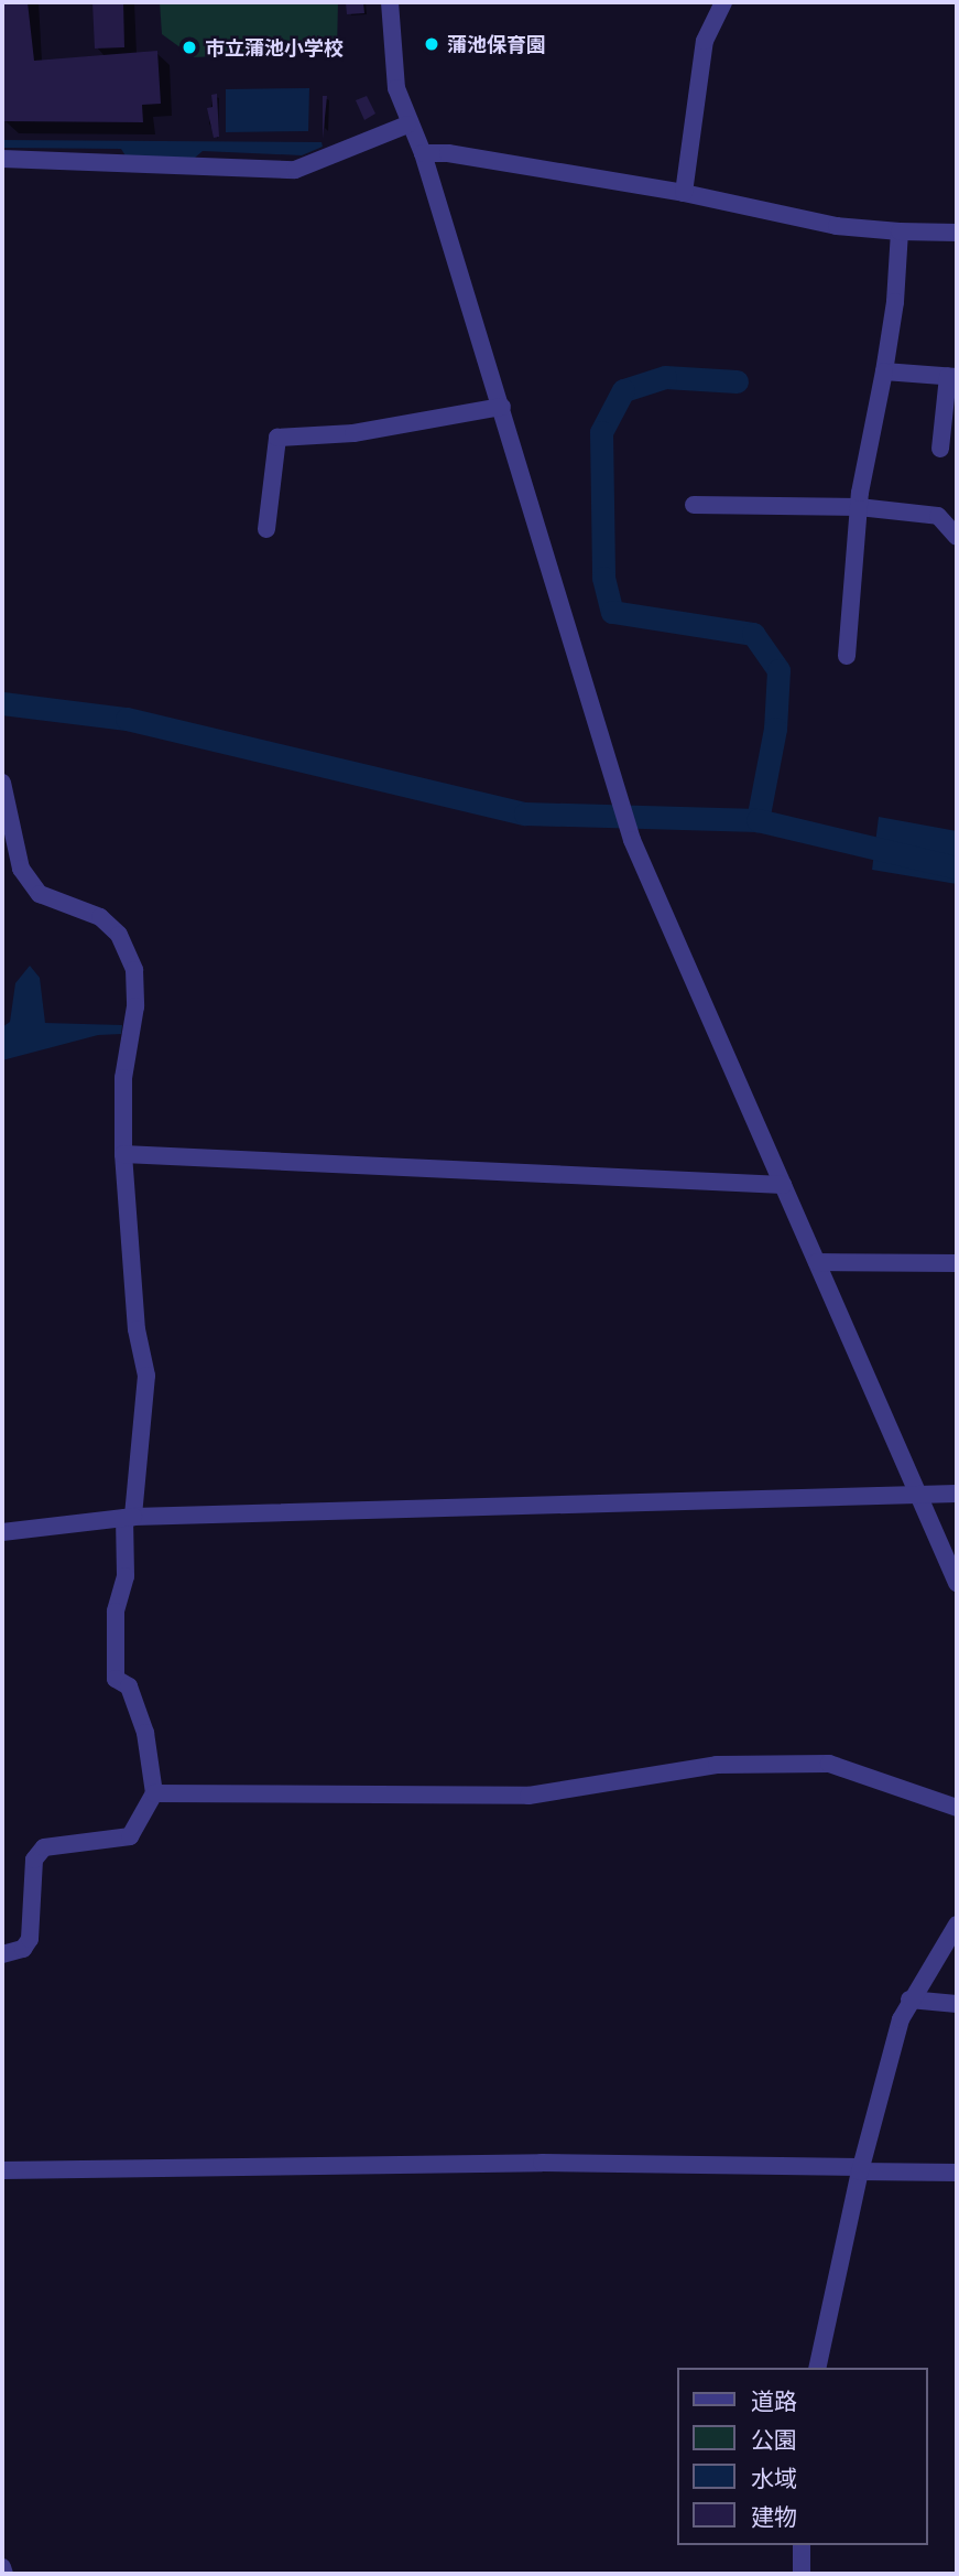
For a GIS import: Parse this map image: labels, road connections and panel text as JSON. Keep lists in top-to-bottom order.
{
  "places": ["蒲池保育園", "市立蒲池小学校"],
  "legend": [
    "道路",
    "公園",
    "水域",
    "建物"
  ]
}
